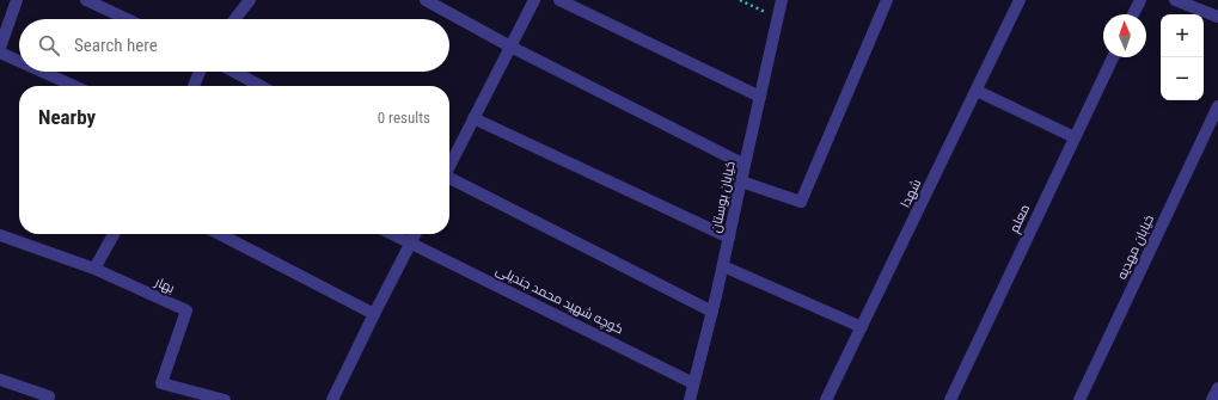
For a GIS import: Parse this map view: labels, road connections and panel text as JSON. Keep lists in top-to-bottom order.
{
  "streets": {
    "street": [
      "شهدا",
      "خیابان بوستان",
      "معلم",
      "خیابان مهدیه",
      "بهار",
      "کوچه شهید محمد جندیلی"
    ]
  },
  "crossings": [
    ["خیابان بوستان", "کوچه شهید محمد جندیلی"]
  ],
  "north": "top",
  "page": {
    "map_buttons": ["+", "−"],
    "search": "Search here",
    "heading": ["Nearby", "0 results"]
  }
}
